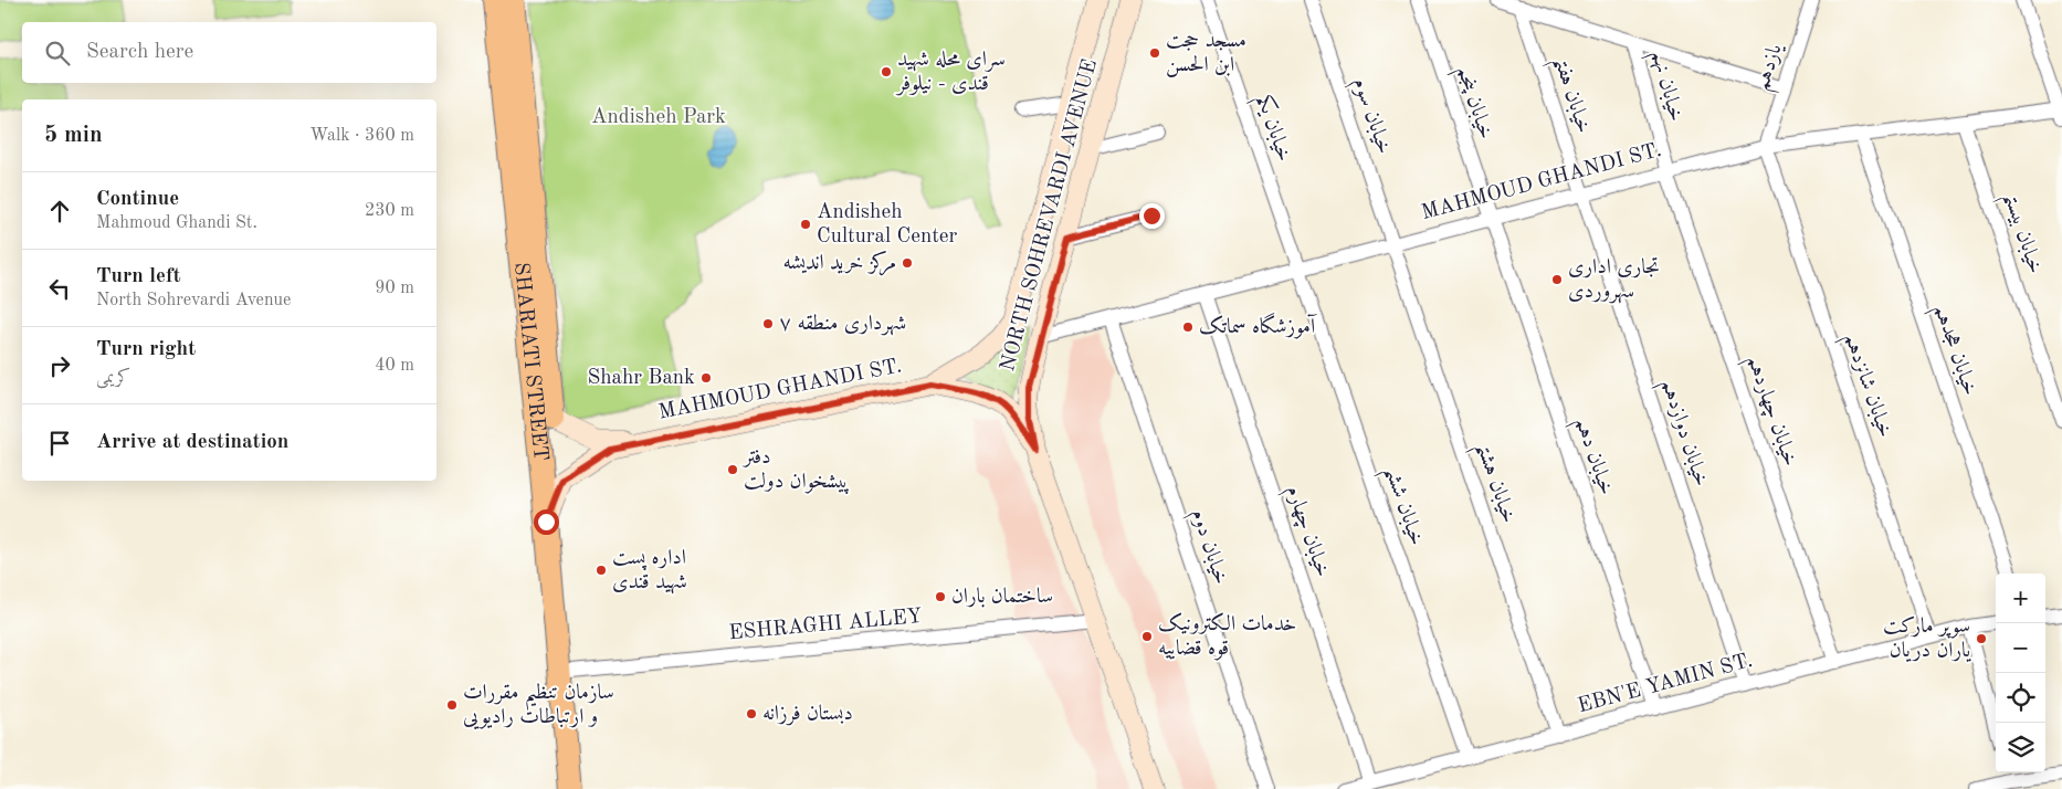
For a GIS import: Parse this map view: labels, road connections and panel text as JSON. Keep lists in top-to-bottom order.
{
  "streets": {
    "main road": ["MAHMOUD GHANDI ST.", "NORTH SOHREVARDI AVENUE", "SHARIATI STREET"],
    "street": [
      "یازدهم",
      "خیابان نهم",
      "خیابان هفتم",
      "خیابان پنجم",
      "خیابان سوم",
      "خیابان یکم",
      "خیابان بیستم",
      "خیابان هجدهم",
      "خیابان شانزدهم",
      "خیابان چهاردهم",
      "خیابان دوازدهم",
      "خیابان دهم",
      "خیابان هشتم",
      "خیابان ششم",
      "خیابان چهارم",
      "خیابان دوم",
      "ESHRAGHI ALLEY",
      "EBN'E YAMIN ST."
    ]
  },
  "crossings": [
    ["یازدهم", "MAHMOUD GHANDI ST."],
    ["یازدهم", "خیابان شانزدهم"],
    ["خیابان نهم", "MAHMOUD GHANDI ST."],
    ["خیابان نهم", "خیابان چهاردهم"],
    ["خیابان هفتم", "MAHMOUD GHANDI ST."],
    ["خیابان هفتم", "خیابان دوازدهم"],
    ["خیابان پنجم", "MAHMOUD GHANDI ST."],
    ["خیابان پنجم", "خیابان دهم"],
    ["خیابان سوم", "MAHMOUD GHANDI ST."],
    ["خیابان سوم", "خیابان هشتم"],
    ["خیابان یکم", "MAHMOUD GHANDI ST."],
    ["خیابان یکم", "خیابان ششم"],
    ["MAHMOUD GHANDI ST.", "NORTH SOHREVARDI AVENUE"],
    ["MAHMOUD GHANDI ST.", "خیابان بیستم"],
    ["MAHMOUD GHANDI ST.", "خیابان هجدهم"],
    ["MAHMOUD GHANDI ST.", "SHARIATI STREET"],
    ["MAHMOUD GHANDI ST.", "خیابان شانزدهم"],
    ["MAHMOUD GHANDI ST.", "خیابان چهاردهم"],
    ["MAHMOUD GHANDI ST.", "خیابان دوازدهم"],
    ["MAHMOUD GHANDI ST.", "خیابان دهم"],
    ["MAHMOUD GHANDI ST.", "خیابان هشتم"],
    ["MAHMOUD GHANDI ST.", "خیابان ششم"],
    ["MAHMOUD GHANDI ST.", "خیابان چهارم"],
    ["MAHMOUD GHANDI ST.", "خیابان دوم"],
    ["NORTH SOHREVARDI AVENUE", "ESHRAGHI ALLEY"],
    ["SHARIATI STREET", "ESHRAGHI ALLEY"],
    ["خیابان شانزدهم", "EBN'E YAMIN ST."],
    ["خیابان چهاردهم", "EBN'E YAMIN ST."],
    ["خیابان دوازدهم", "EBN'E YAMIN ST."],
    ["خیابان دهم", "EBN'E YAMIN ST."],
    ["خیابان هشتم", "EBN'E YAMIN ST."],
    ["خیابان ششم", "EBN'E YAMIN ST."],
    ["خیابان چهارم", "EBN'E YAMIN ST."]
  ],
  "parks": ["Andisheh Park"],
  "places": [
    "مسجد حجت ابن الحسن",
    "سرای محله شهید قندی - نیلوفر",
    "Andisheh Cultural Center",
    "مرکز خرید اندیشه",
    "تجاری اداری سهروردی",
    "شهرداری منطقه ۷",
    "آموزشگاه سماتک",
    "Shahr Bank",
    "دفتر پیشخوان دولت",
    "اداره پست شهید قندی",
    "ساختمان باران",
    "خدمات الکترونیک قوه قضاییه",
    "سوپر مارکت یاران دریان",
    "سازمان تنظیم مقررات و ارتباطات رادیویی",
    "دبستان فرزانه"
  ],
  "page": {
    "search": "Search here",
    "heading": ["5 min", "Walk · 360 m"],
    "list": [
      ["Continue", "Mahmoud Ghandi St.", "230 m"],
      ["Turn left", "North Sohrevardi Avenue", "90 m"],
      ["Turn right", "کریمی", "40 m"],
      "Arrive at destination"
    ],
    "map_buttons": ["+", "−"]
  }
}
